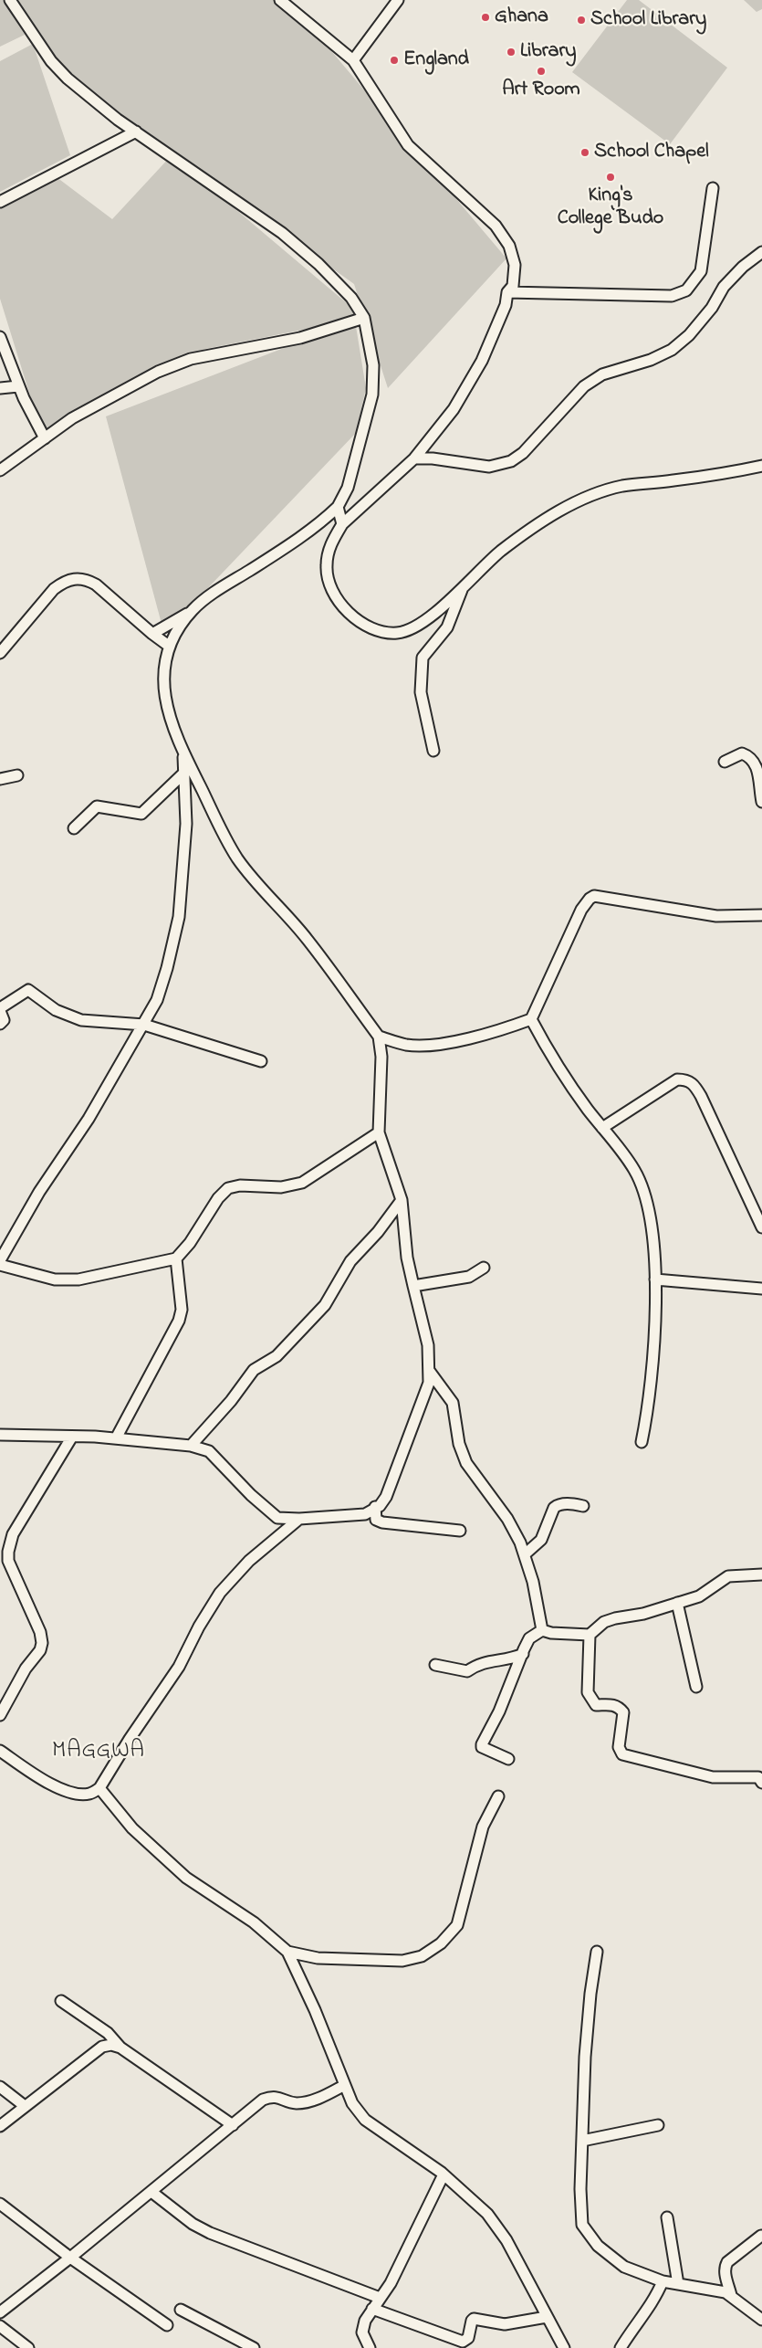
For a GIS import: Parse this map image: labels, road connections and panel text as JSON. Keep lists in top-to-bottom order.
{
  "districts": ["MAGGWA"],
  "places": [
    "Ghana",
    "School Library",
    "Library",
    "England",
    "Art Room",
    "School Chapel",
    "King's College Budo"
  ]
}
